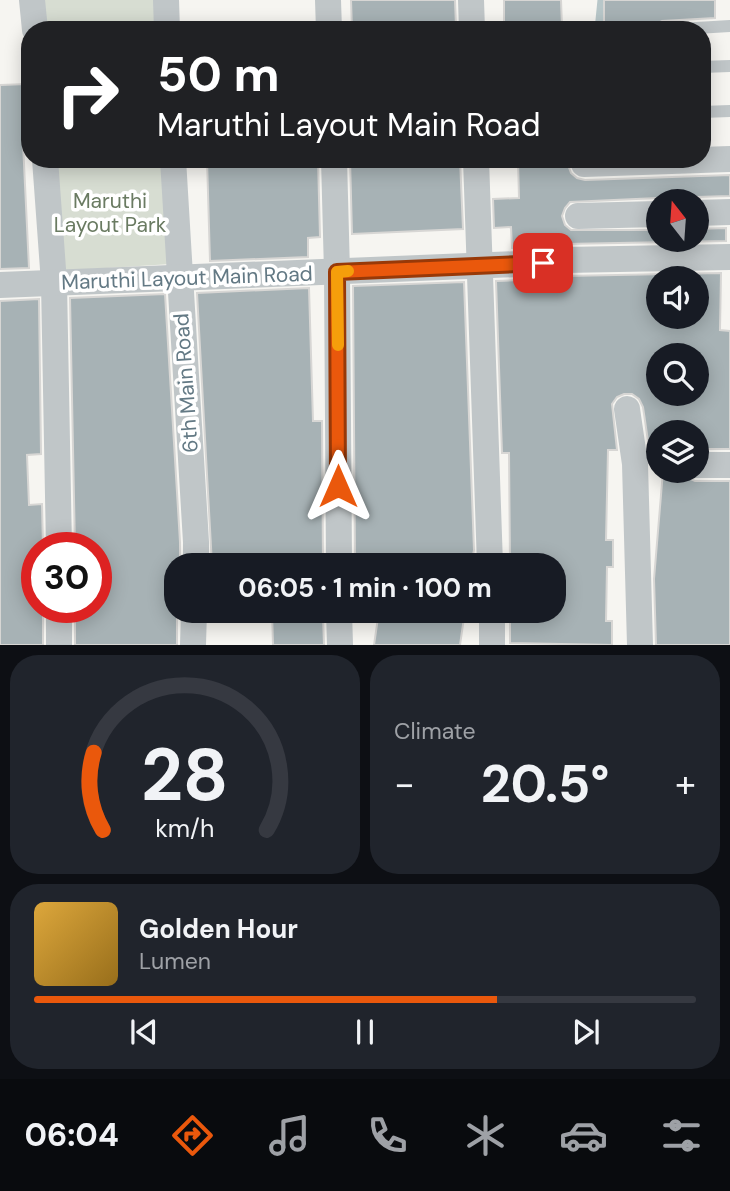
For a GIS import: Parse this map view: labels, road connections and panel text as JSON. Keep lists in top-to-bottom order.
{
  "streets": {
    "street": ["Maruthi Layout Main Road", "6th Main Road"]
  },
  "crossings": [
    ["Maruthi Layout Main Road", "6th Main Road"]
  ],
  "parks": ["Maruthi Layout Park"],
  "north": "top",
  "page": {
    "turn": ["50 m", "Maruthi Layout Main Road"],
    "limit": "30",
    "trip": "06:05 · 1 min · 100 m",
    "tile": "Climate",
    "heat": ["−", "20.5°", "+"],
    "song": ["Golden Hour", "Lumen"],
    "tabs": "06:04",
    "gauge": ["28", "km/h"]
  }
}
